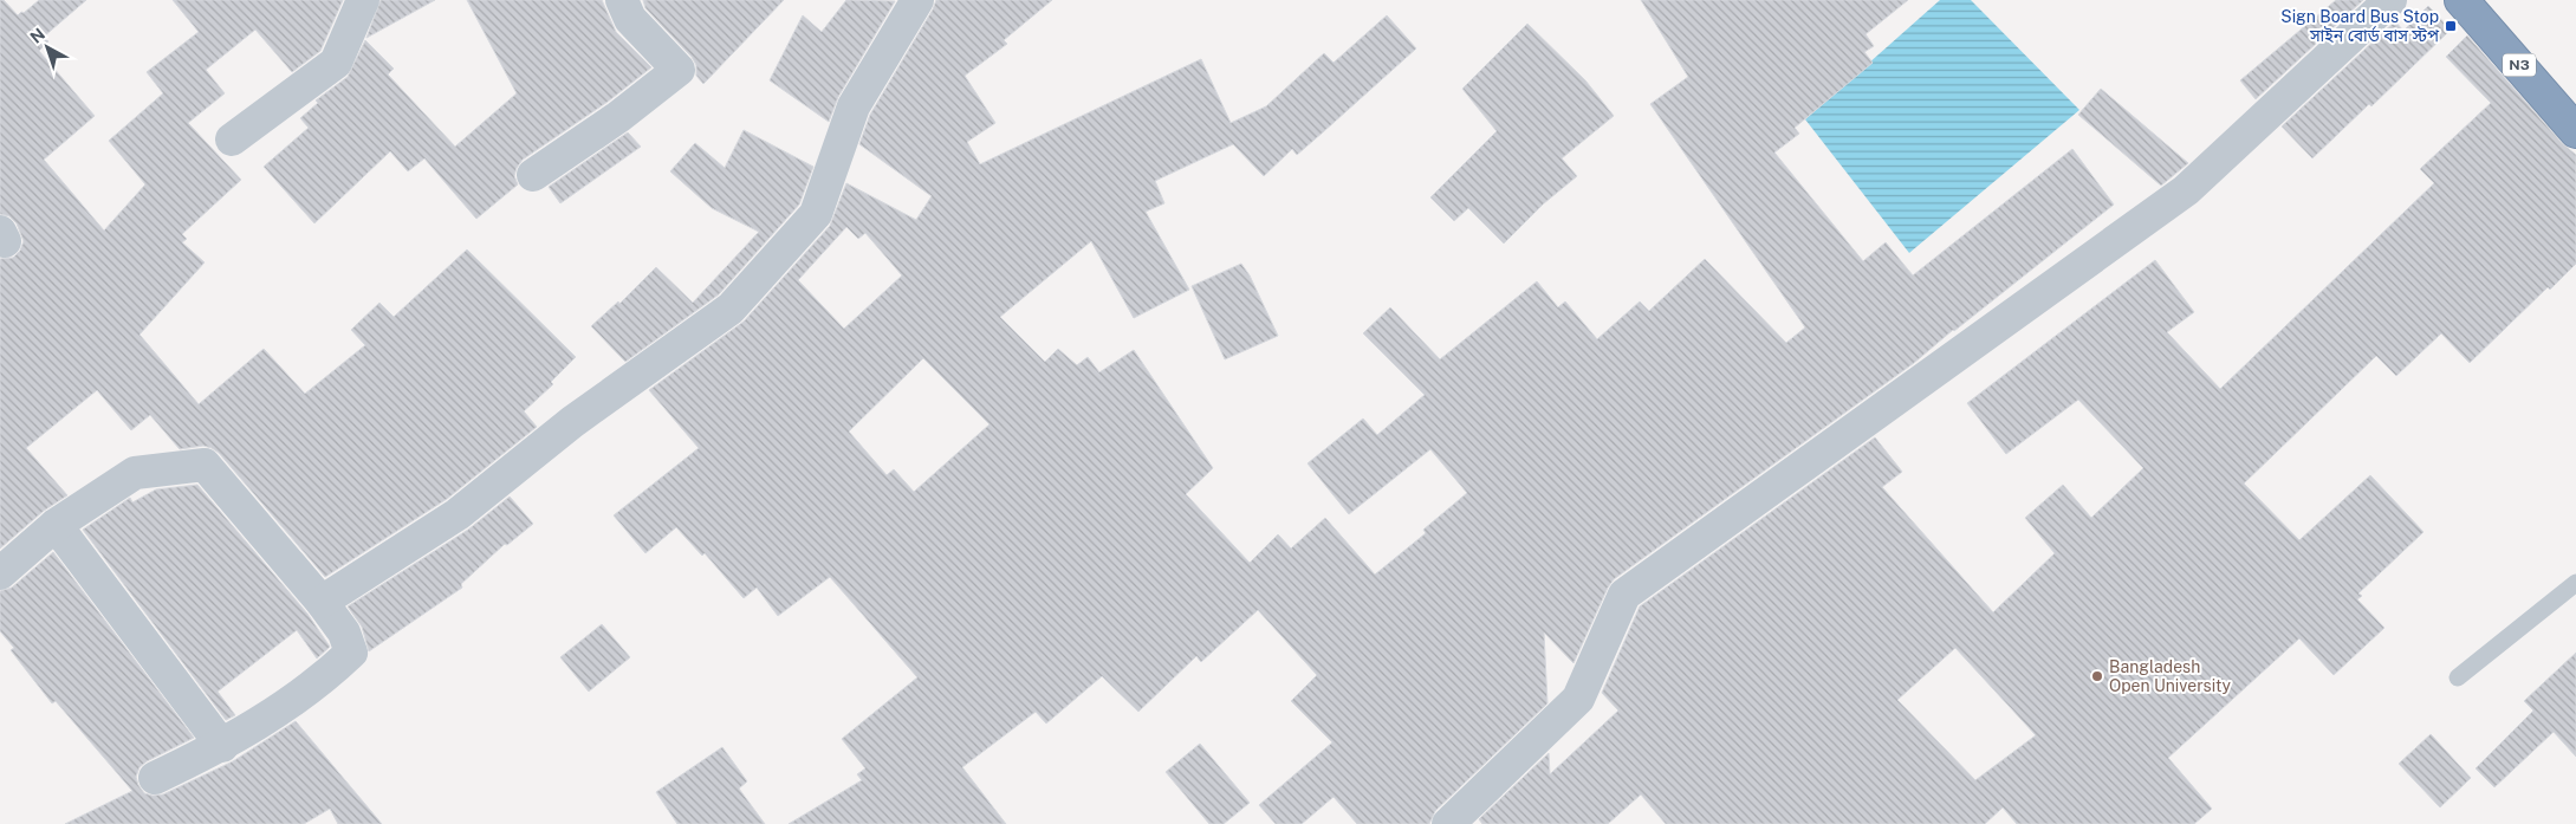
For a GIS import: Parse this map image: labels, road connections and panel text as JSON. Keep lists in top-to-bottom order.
{
  "streets": {
    "highway": ["N3"]
  },
  "places": {
    "transit": ["Sign Board Bus Stop সাইন বোর্ড বাস স্টপ"],
    "other": ["Bangladesh Open University"]
  },
  "north": "top left"
}
